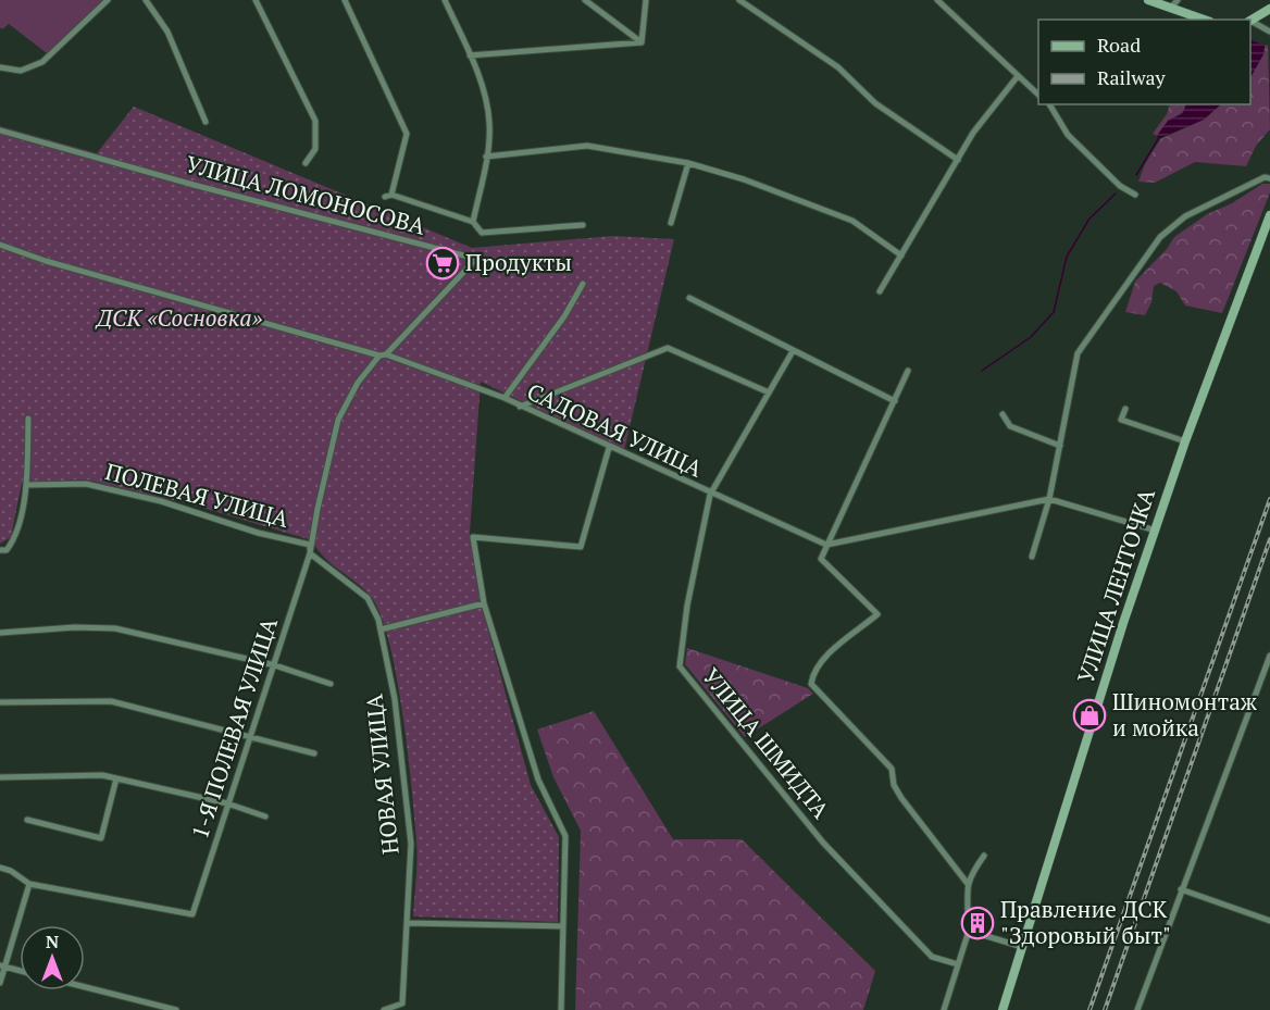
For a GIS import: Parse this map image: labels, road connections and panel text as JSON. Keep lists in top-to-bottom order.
{
  "streets": {
    "main road": ["УЛИЦА ЛЕНТОЧКА"],
    "street": [
      "УЛИЦА ЛОМОНОСОВА",
      "САДОВАЯ УЛИЦА",
      "ПОЛЕВАЯ УЛИЦА",
      "1-Я ПОЛЕВАЯ УЛИЦА",
      "УЛИЦА ШМИДТА",
      "НОВАЯ УЛИЦА"
    ]
  },
  "crossings": [
    ["УЛИЦА ЛОМОНОСОВА", "САДОВАЯ УЛИЦА"],
    ["УЛИЦА ЛОМОНОСОВА", "1-Я ПОЛЕВАЯ УЛИЦА"],
    ["САДОВАЯ УЛИЦА", "1-Я ПОЛЕВАЯ УЛИЦА"],
    ["САДОВАЯ УЛИЦА", "УЛИЦА ШМИДТА"],
    ["ПОЛЕВАЯ УЛИЦА", "1-Я ПОЛЕВАЯ УЛИЦА"],
    ["ПОЛЕВАЯ УЛИЦА", "НОВАЯ УЛИЦА"],
    ["1-Я ПОЛЕВАЯ УЛИЦА", "НОВАЯ УЛИЦА"]
  ],
  "parks": ["ДСК «Сосновка»"],
  "places": {
    "supermarket": ["Продукты"],
    "shop": ["Шиномонтаж и мойка"],
    "building": ["Правление ДСК \"Здоровый быт\""]
  },
  "legend": ["Road", "Railway"],
  "north": "top"
}
